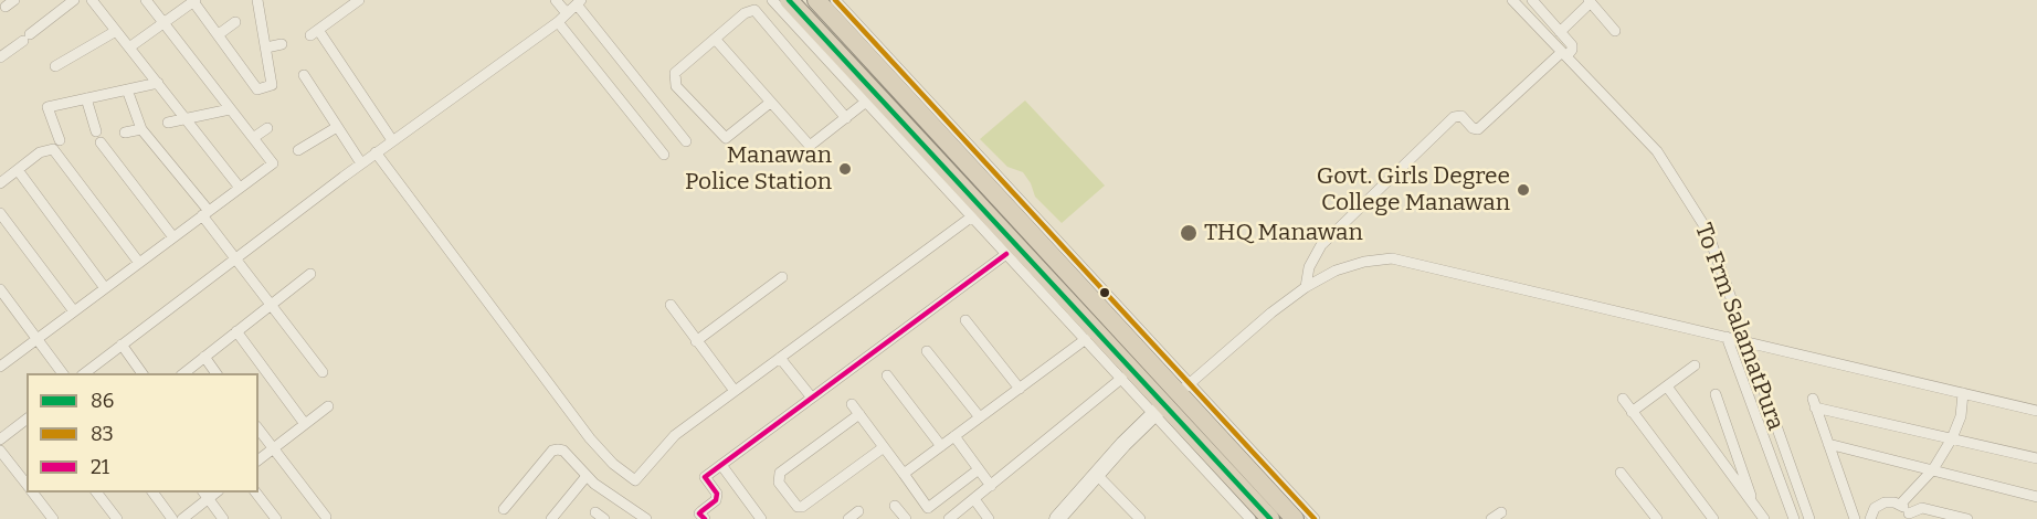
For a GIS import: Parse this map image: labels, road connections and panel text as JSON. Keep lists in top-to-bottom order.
{
  "streets": {
    "street": ["To Frm SalamatPura"]
  },
  "places": ["Manawan Police Station", "Govt. Girls Degree College Manawan", "THQ Manawan"],
  "lines": ["transit line 86", "transit line 83", "transit line 21"],
  "legend": ["86", "83", "21"]
}
